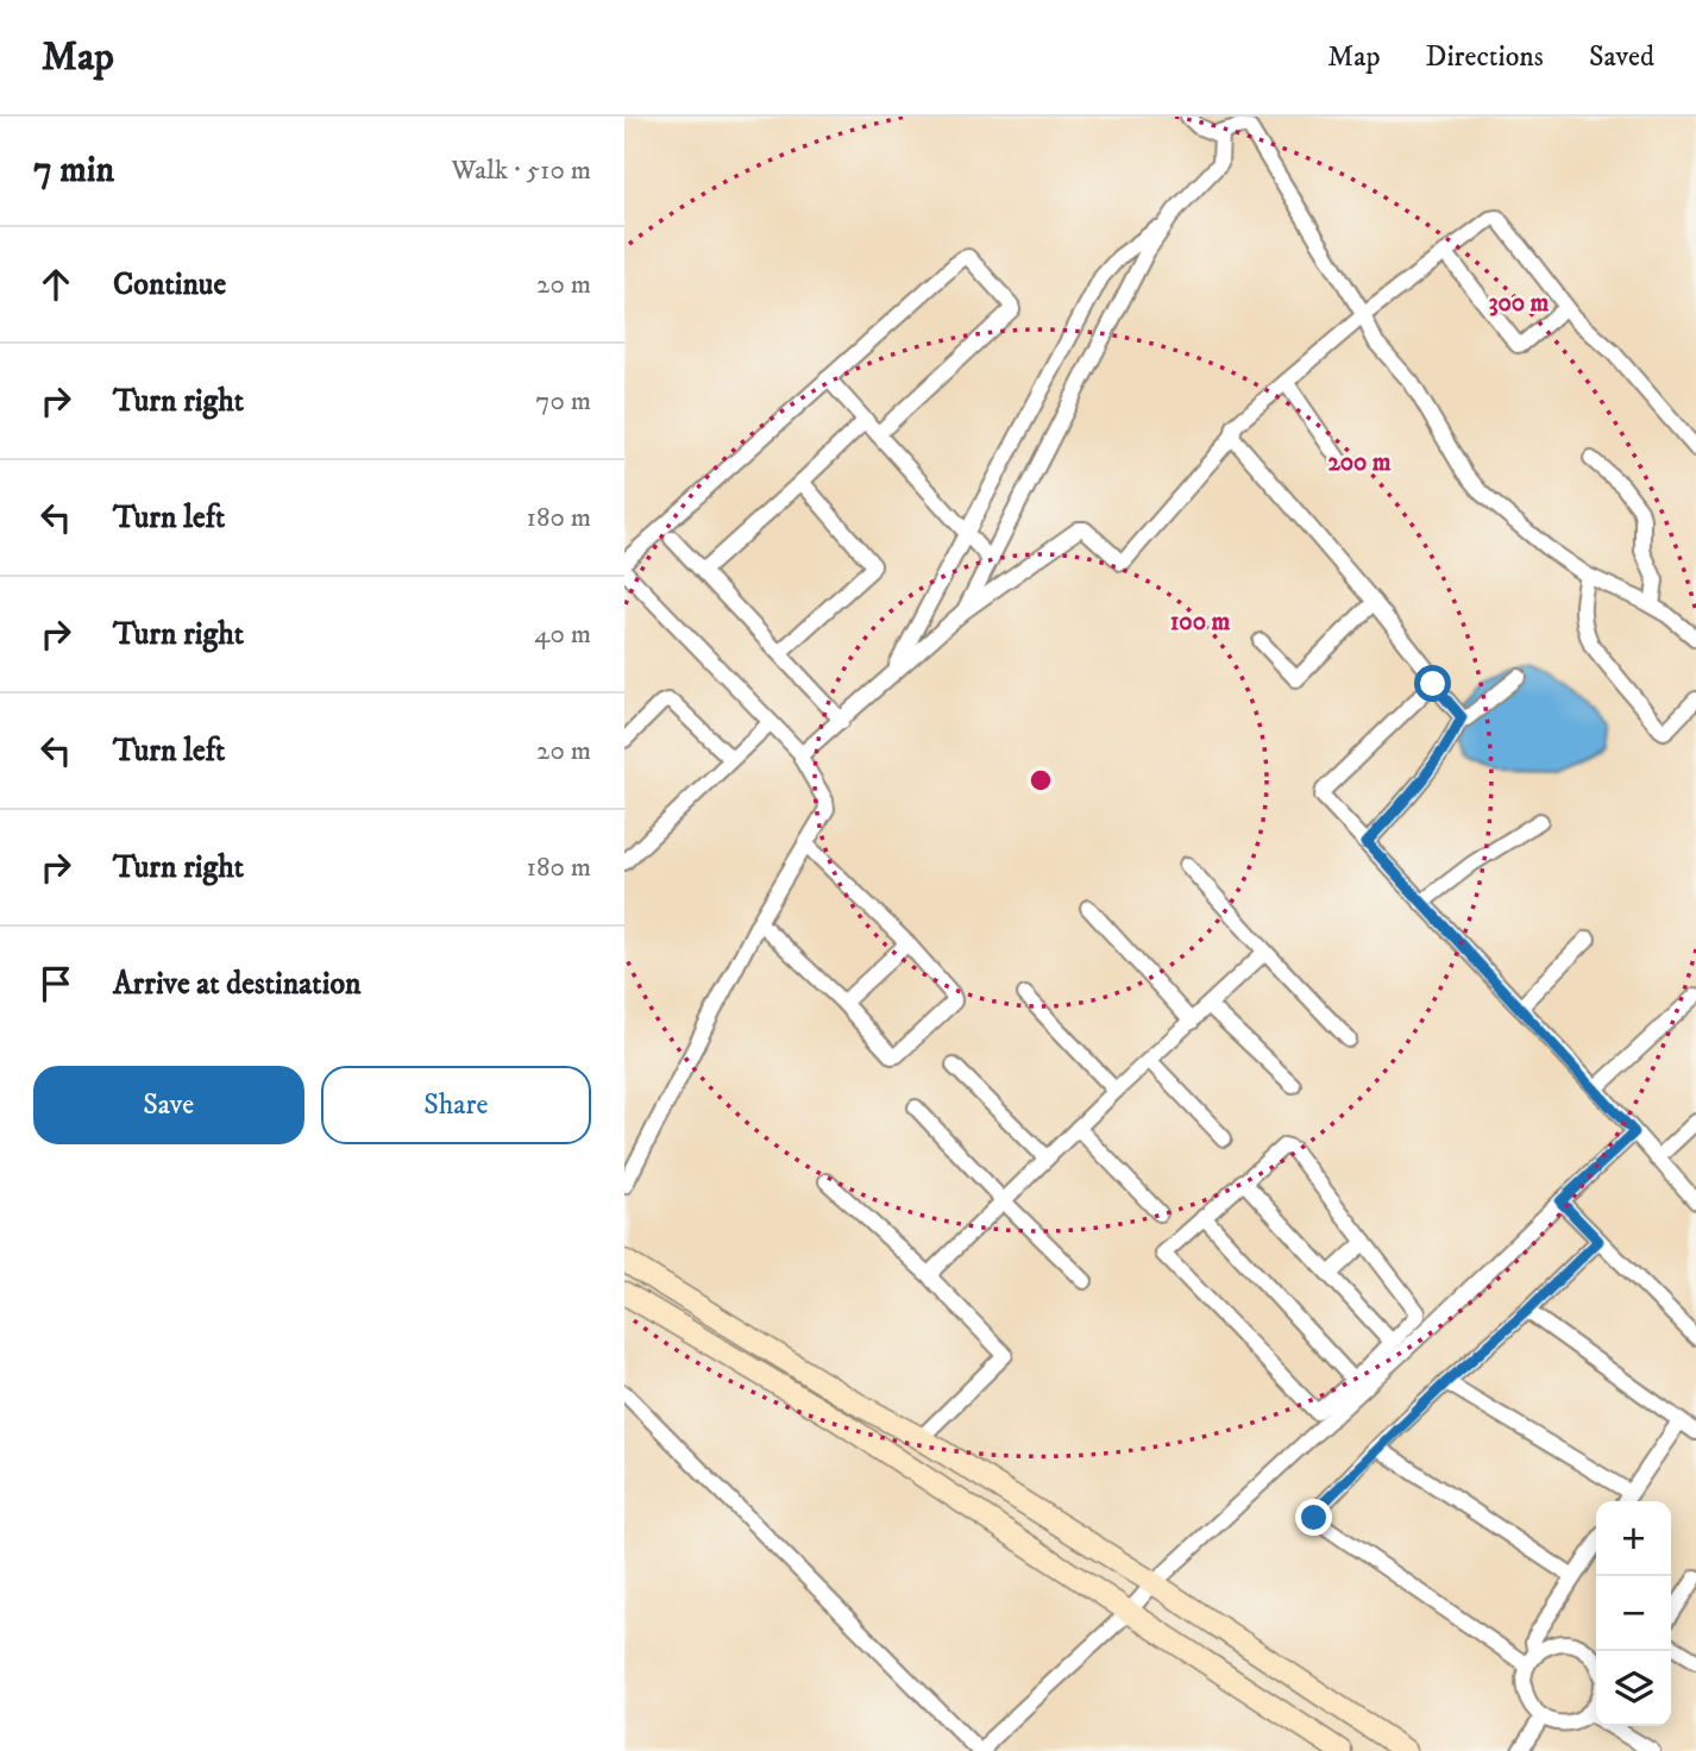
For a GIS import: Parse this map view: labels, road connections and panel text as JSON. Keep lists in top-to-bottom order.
{
  "page": {
    "header": "Map",
    "nav": ["Map", "Directions", "Saved"],
    "heading": ["7 min", "Walk · 510 m"],
    "list": [
      ["Continue", "20 m"],
      ["Turn right", "70 m"],
      ["Turn left", "180 m"],
      ["Turn right", "40 m"],
      ["Turn left", "20 m"],
      ["Turn right", "180 m"],
      "Arrive at destination"
    ],
    "buttons": ["Save", "Share"],
    "map_buttons": ["+", "−"]
  },
  "rings": ["300 m", "200 m", "100 m"]
}
